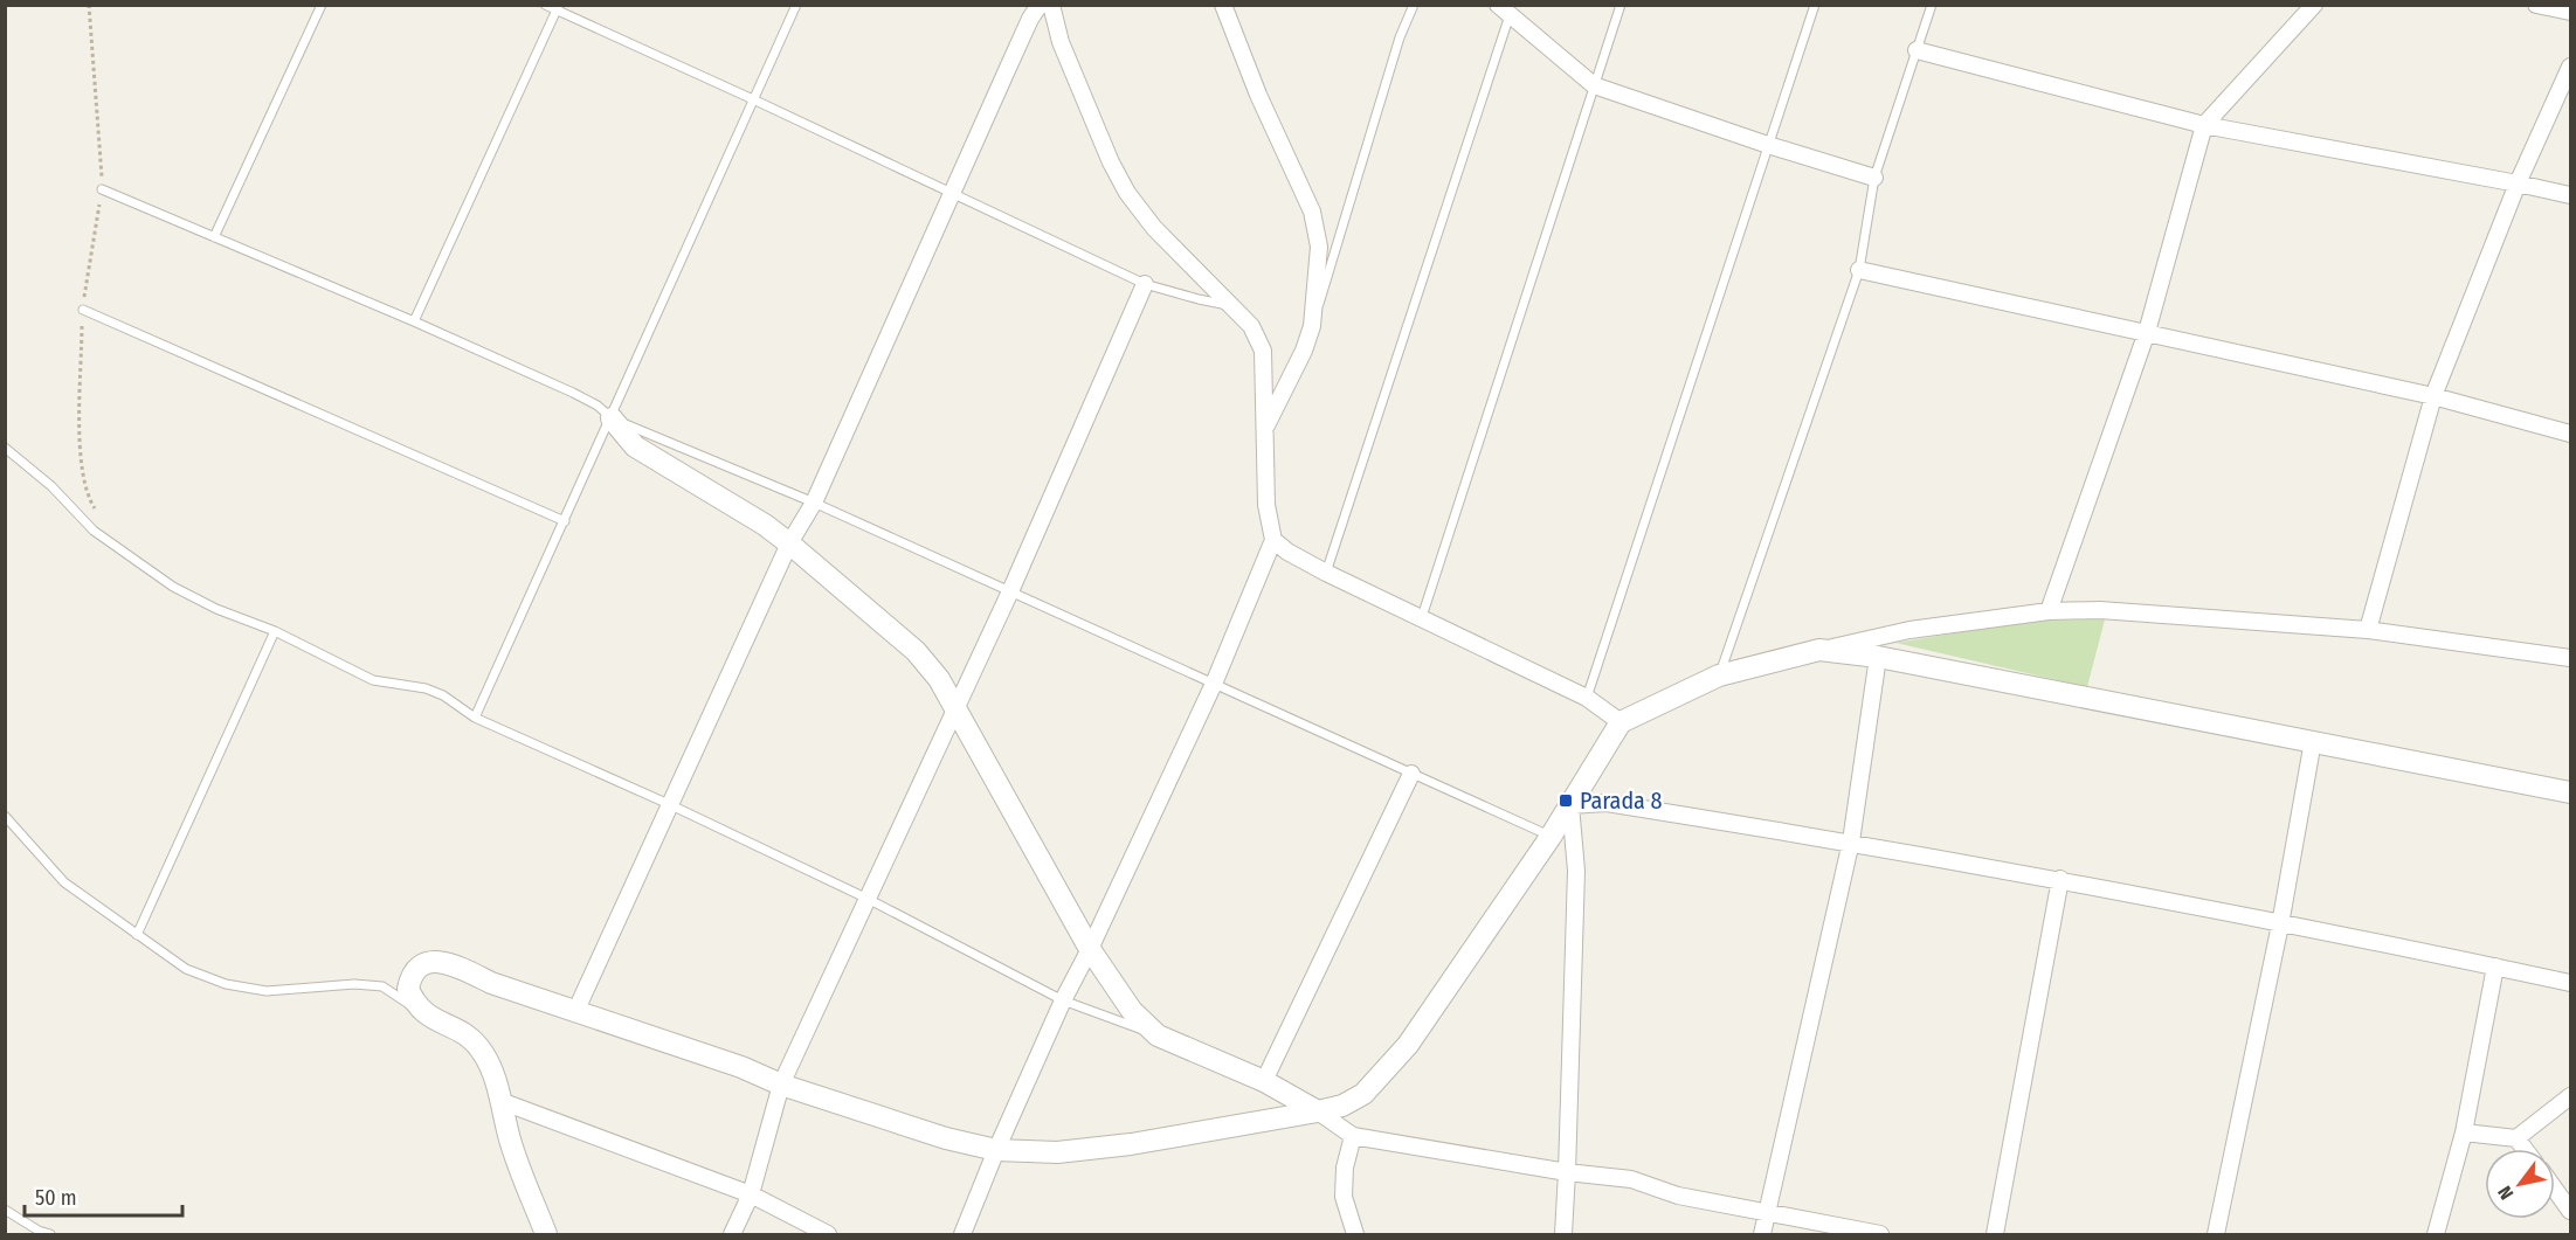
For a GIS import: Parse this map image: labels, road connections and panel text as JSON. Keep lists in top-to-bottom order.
{
  "places": {
    "transit": ["Parada 8"]
  },
  "scale_bar": "50 m",
  "north": "bottom left"
}
